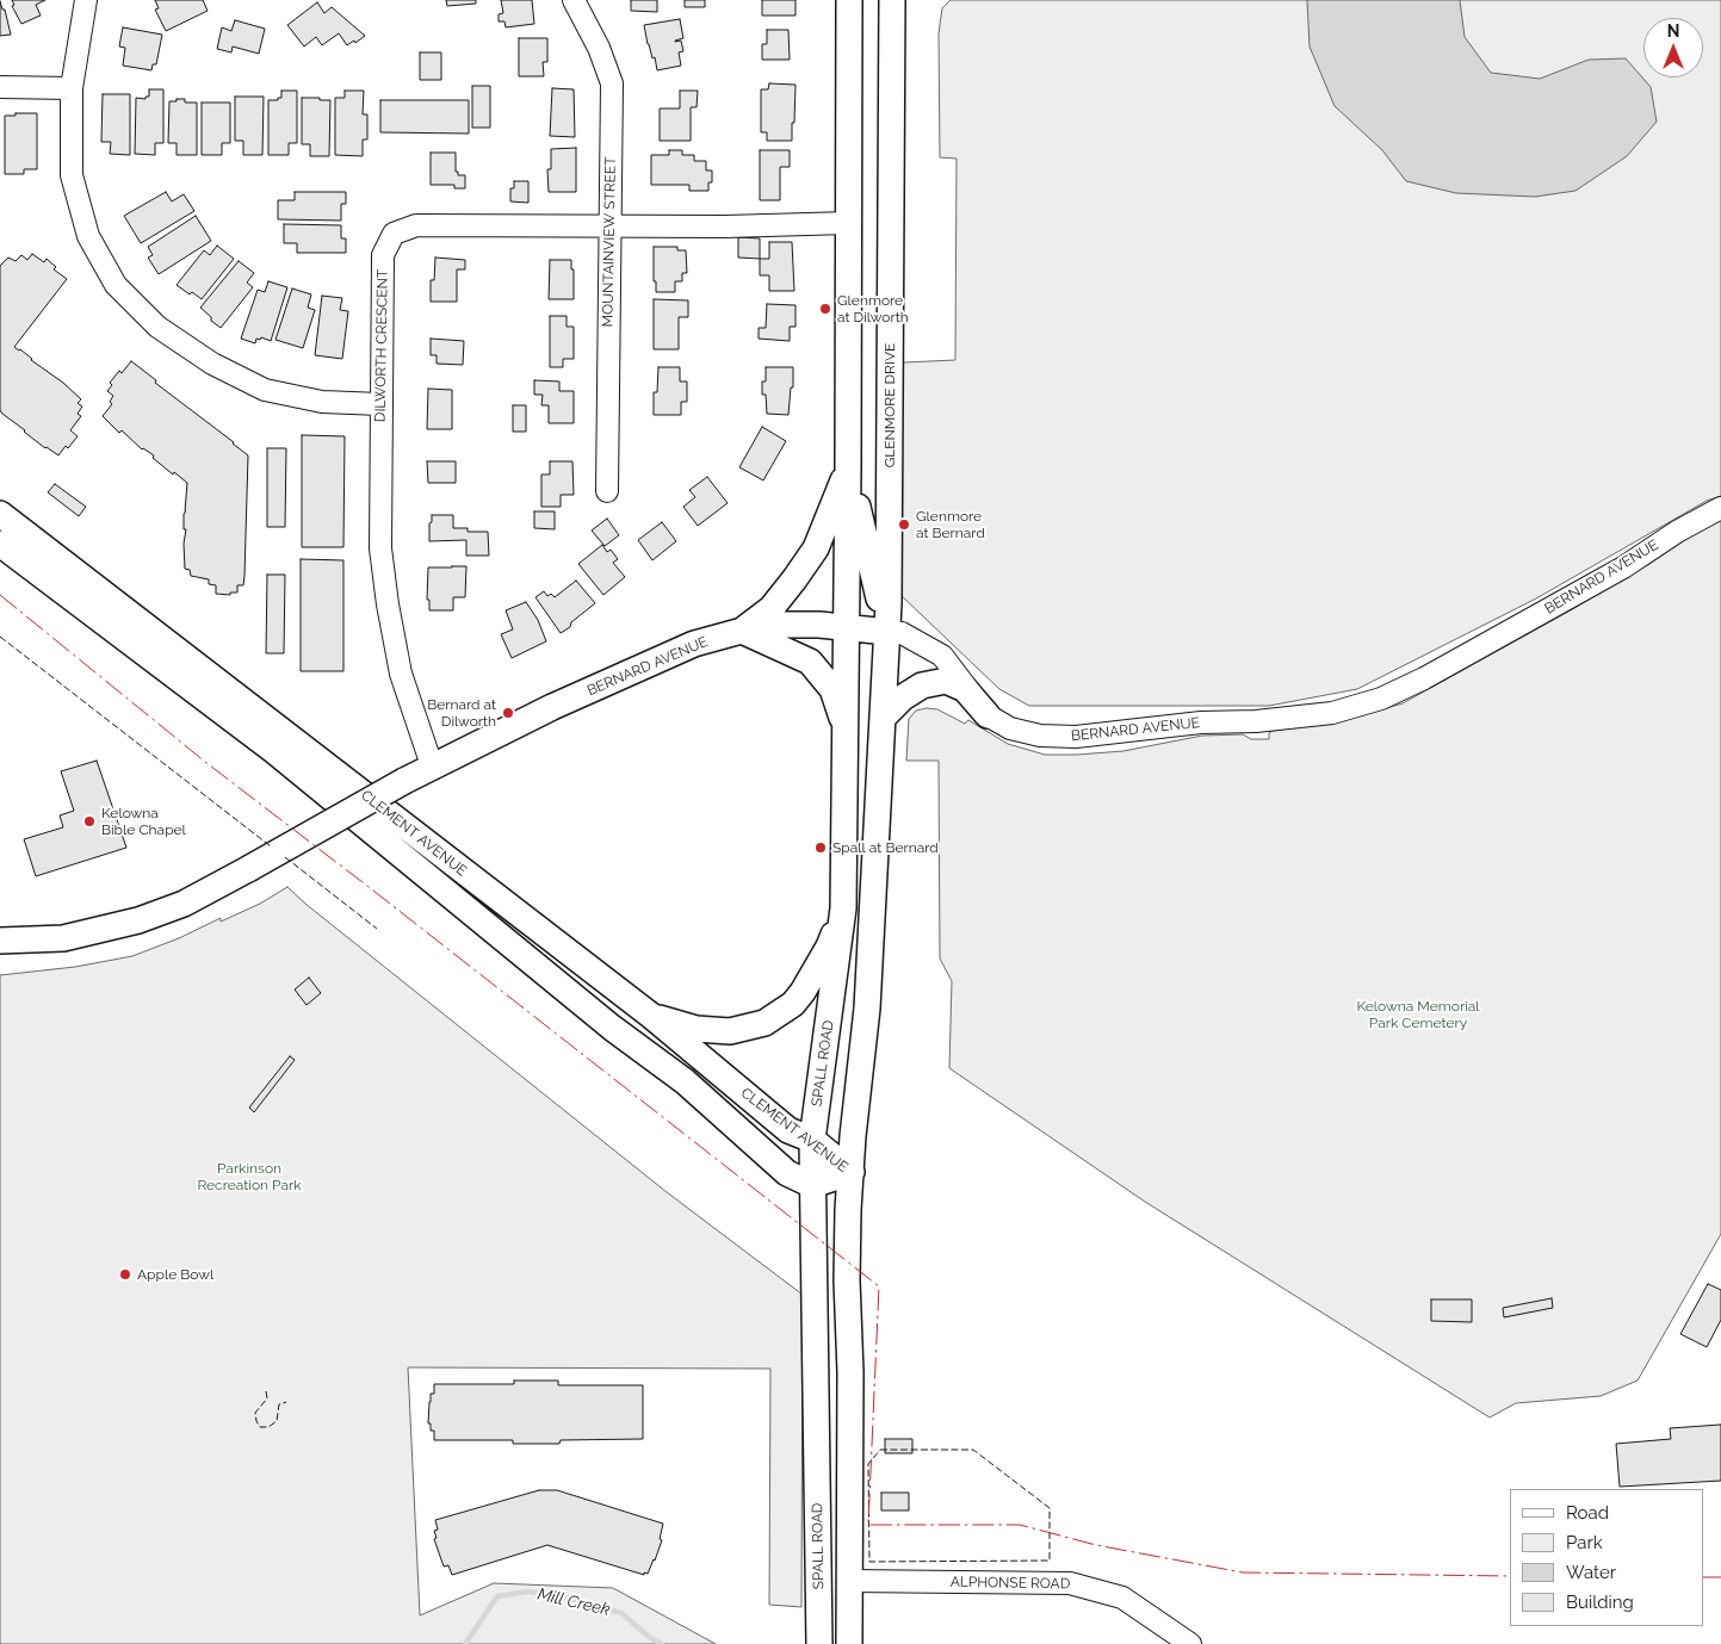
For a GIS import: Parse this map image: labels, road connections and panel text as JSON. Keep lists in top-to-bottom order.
{
  "streets": {
    "main road": [
      "GLENMORE DRIVE",
      "BERNARD AVENUE",
      "CLEMENT AVENUE",
      "SPALL ROAD"
    ],
    "street": ["MOUNTAINVIEW STREET", "DILWORTH CRESCENT", "ALPHONSE ROAD"]
  },
  "crossings": [
    ["MOUNTAINVIEW STREET", "DILWORTH CRESCENT"],
    ["DILWORTH CRESCENT", "BERNARD AVENUE"],
    ["GLENMORE DRIVE", "BERNARD AVENUE"],
    ["GLENMORE DRIVE", "SPALL ROAD"],
    ["BERNARD AVENUE", "SPALL ROAD"],
    ["CLEMENT AVENUE", "SPALL ROAD"],
    ["SPALL ROAD", "ALPHONSE ROAD"]
  ],
  "water": ["Mill Creek"],
  "parks": ["Kelowna Memorial Park Cemetery", "Parkinson Recreation Park"],
  "places": [
    "Glenmore at Dilworth",
    "Glenmore at Bernard",
    "Bernard at Dilworth",
    "Kelowna Bible Chapel",
    "Spall at Bernard",
    "Apple Bowl"
  ],
  "legend": [
    "Road",
    "Park",
    "Water",
    "Building"
  ],
  "north": "top"
}
